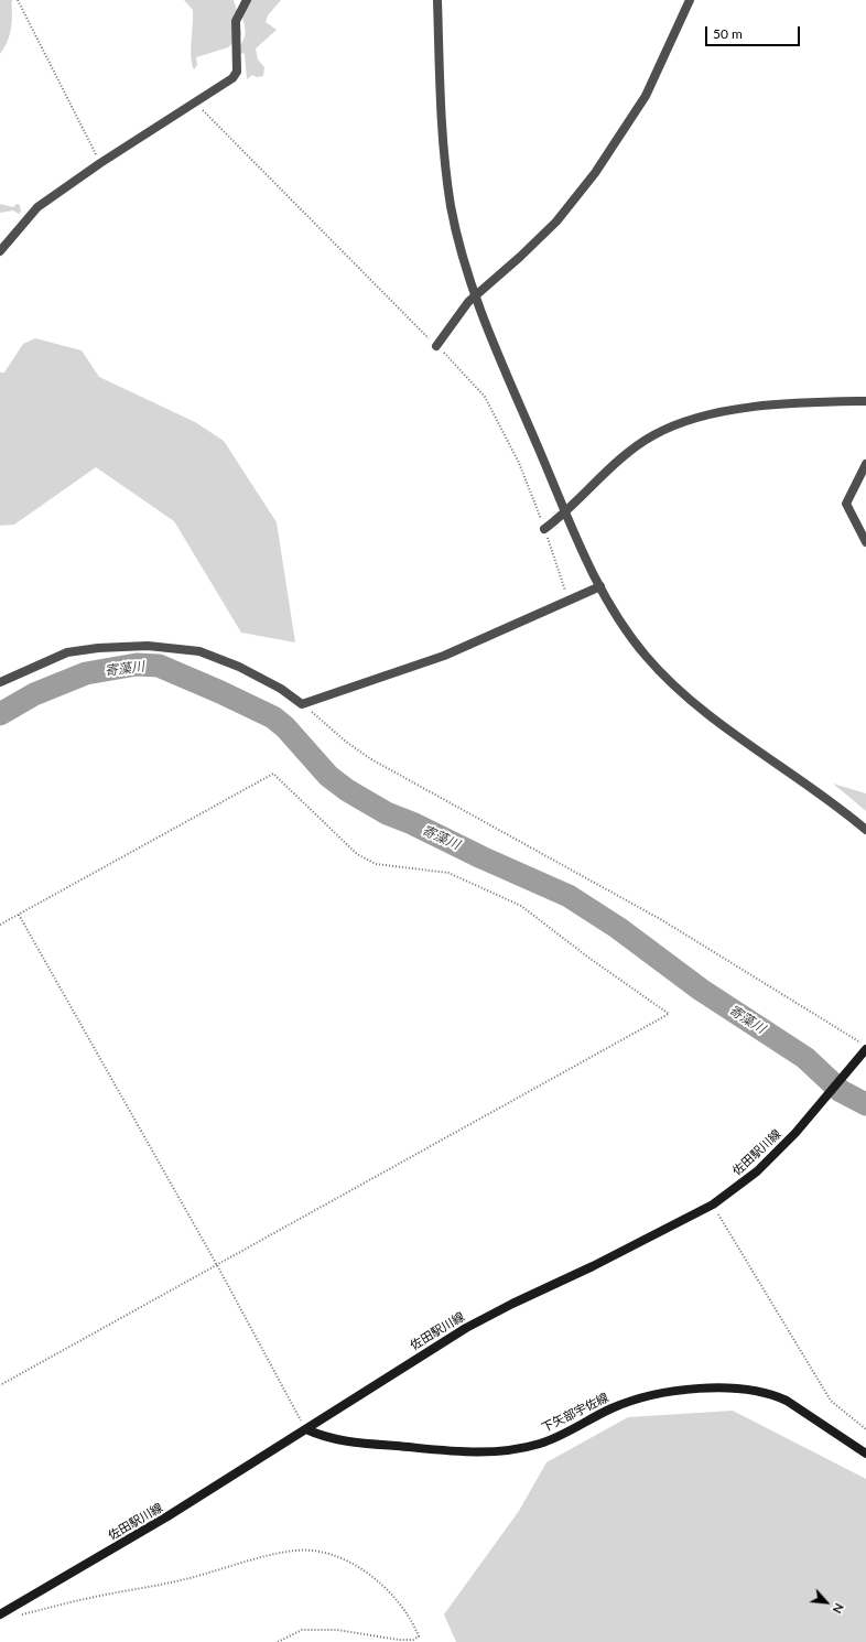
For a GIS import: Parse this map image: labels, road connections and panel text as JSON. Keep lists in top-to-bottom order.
{
  "streets": {
    "main road": ["佐田駅川線", "下矢部宇佐線"]
  },
  "crossings": [
    ["佐田駅川線", "下矢部宇佐線"]
  ],
  "water": ["寄藻川"],
  "scale_bar": "50 m",
  "north": "bottom right"
}
